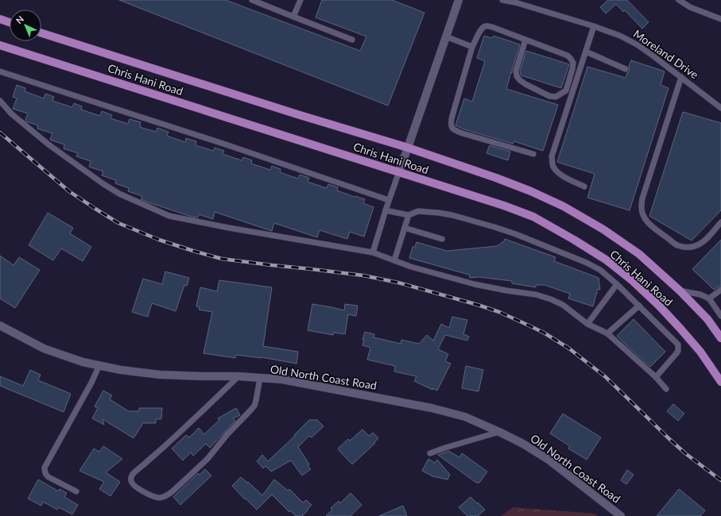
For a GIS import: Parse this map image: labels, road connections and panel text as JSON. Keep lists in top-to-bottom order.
{
  "streets": {
    "main road": ["Chris Hani Road"],
    "street": ["Old North Coast Road"],
    "lane": ["Moreland Drive"]
  },
  "north": "top left"
}
